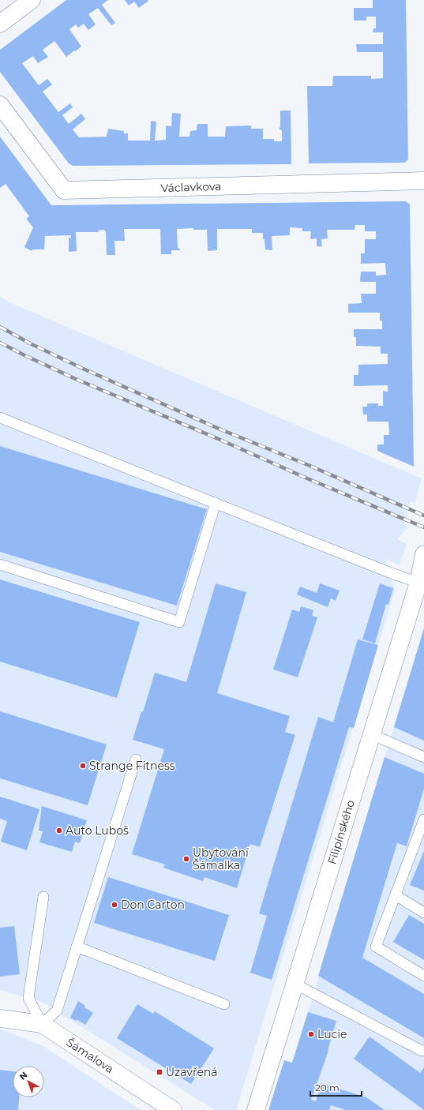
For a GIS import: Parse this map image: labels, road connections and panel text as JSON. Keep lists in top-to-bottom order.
{
  "streets": {
    "street": ["Václavkova", "Filipínského", "Šámalova"]
  },
  "places": {
    "other": [
      "Strange Fitness",
      "Auto Luboš",
      "Ubytování Šámalka",
      "Don Carton",
      "Lucie"
    ],
    "transit": ["Uzavřená"]
  },
  "scale_bar": "20 m",
  "north": "top left"
}
